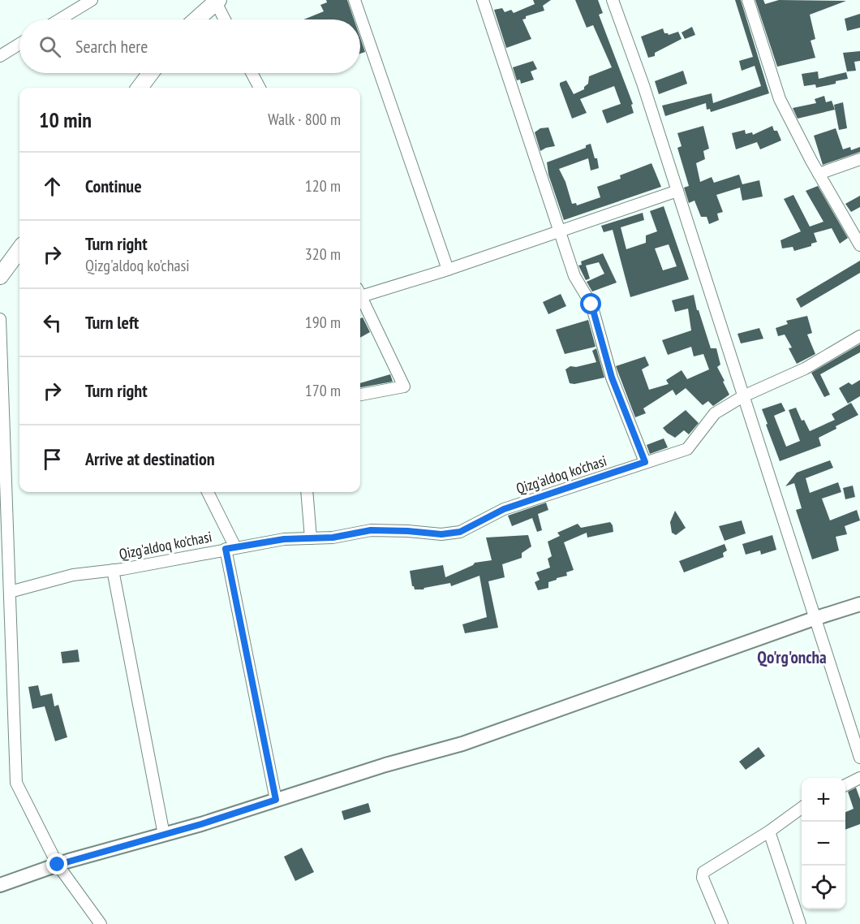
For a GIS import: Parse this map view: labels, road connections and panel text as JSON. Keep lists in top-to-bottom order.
{
  "streets": {
    "street": ["Qizg'aldoq ko'chasi"]
  },
  "districts": ["Qo'rg'oncha"],
  "page": {
    "search": "Search here",
    "heading": ["10 min", "Walk · 800 m"],
    "list": [
      ["Continue", "120 m"],
      ["Turn right", "Qizg'aldoq ko'chasi", "320 m"],
      ["Turn left", "190 m"],
      ["Turn right", "170 m"],
      "Arrive at destination"
    ],
    "map_buttons": ["+", "−"]
  }
}
